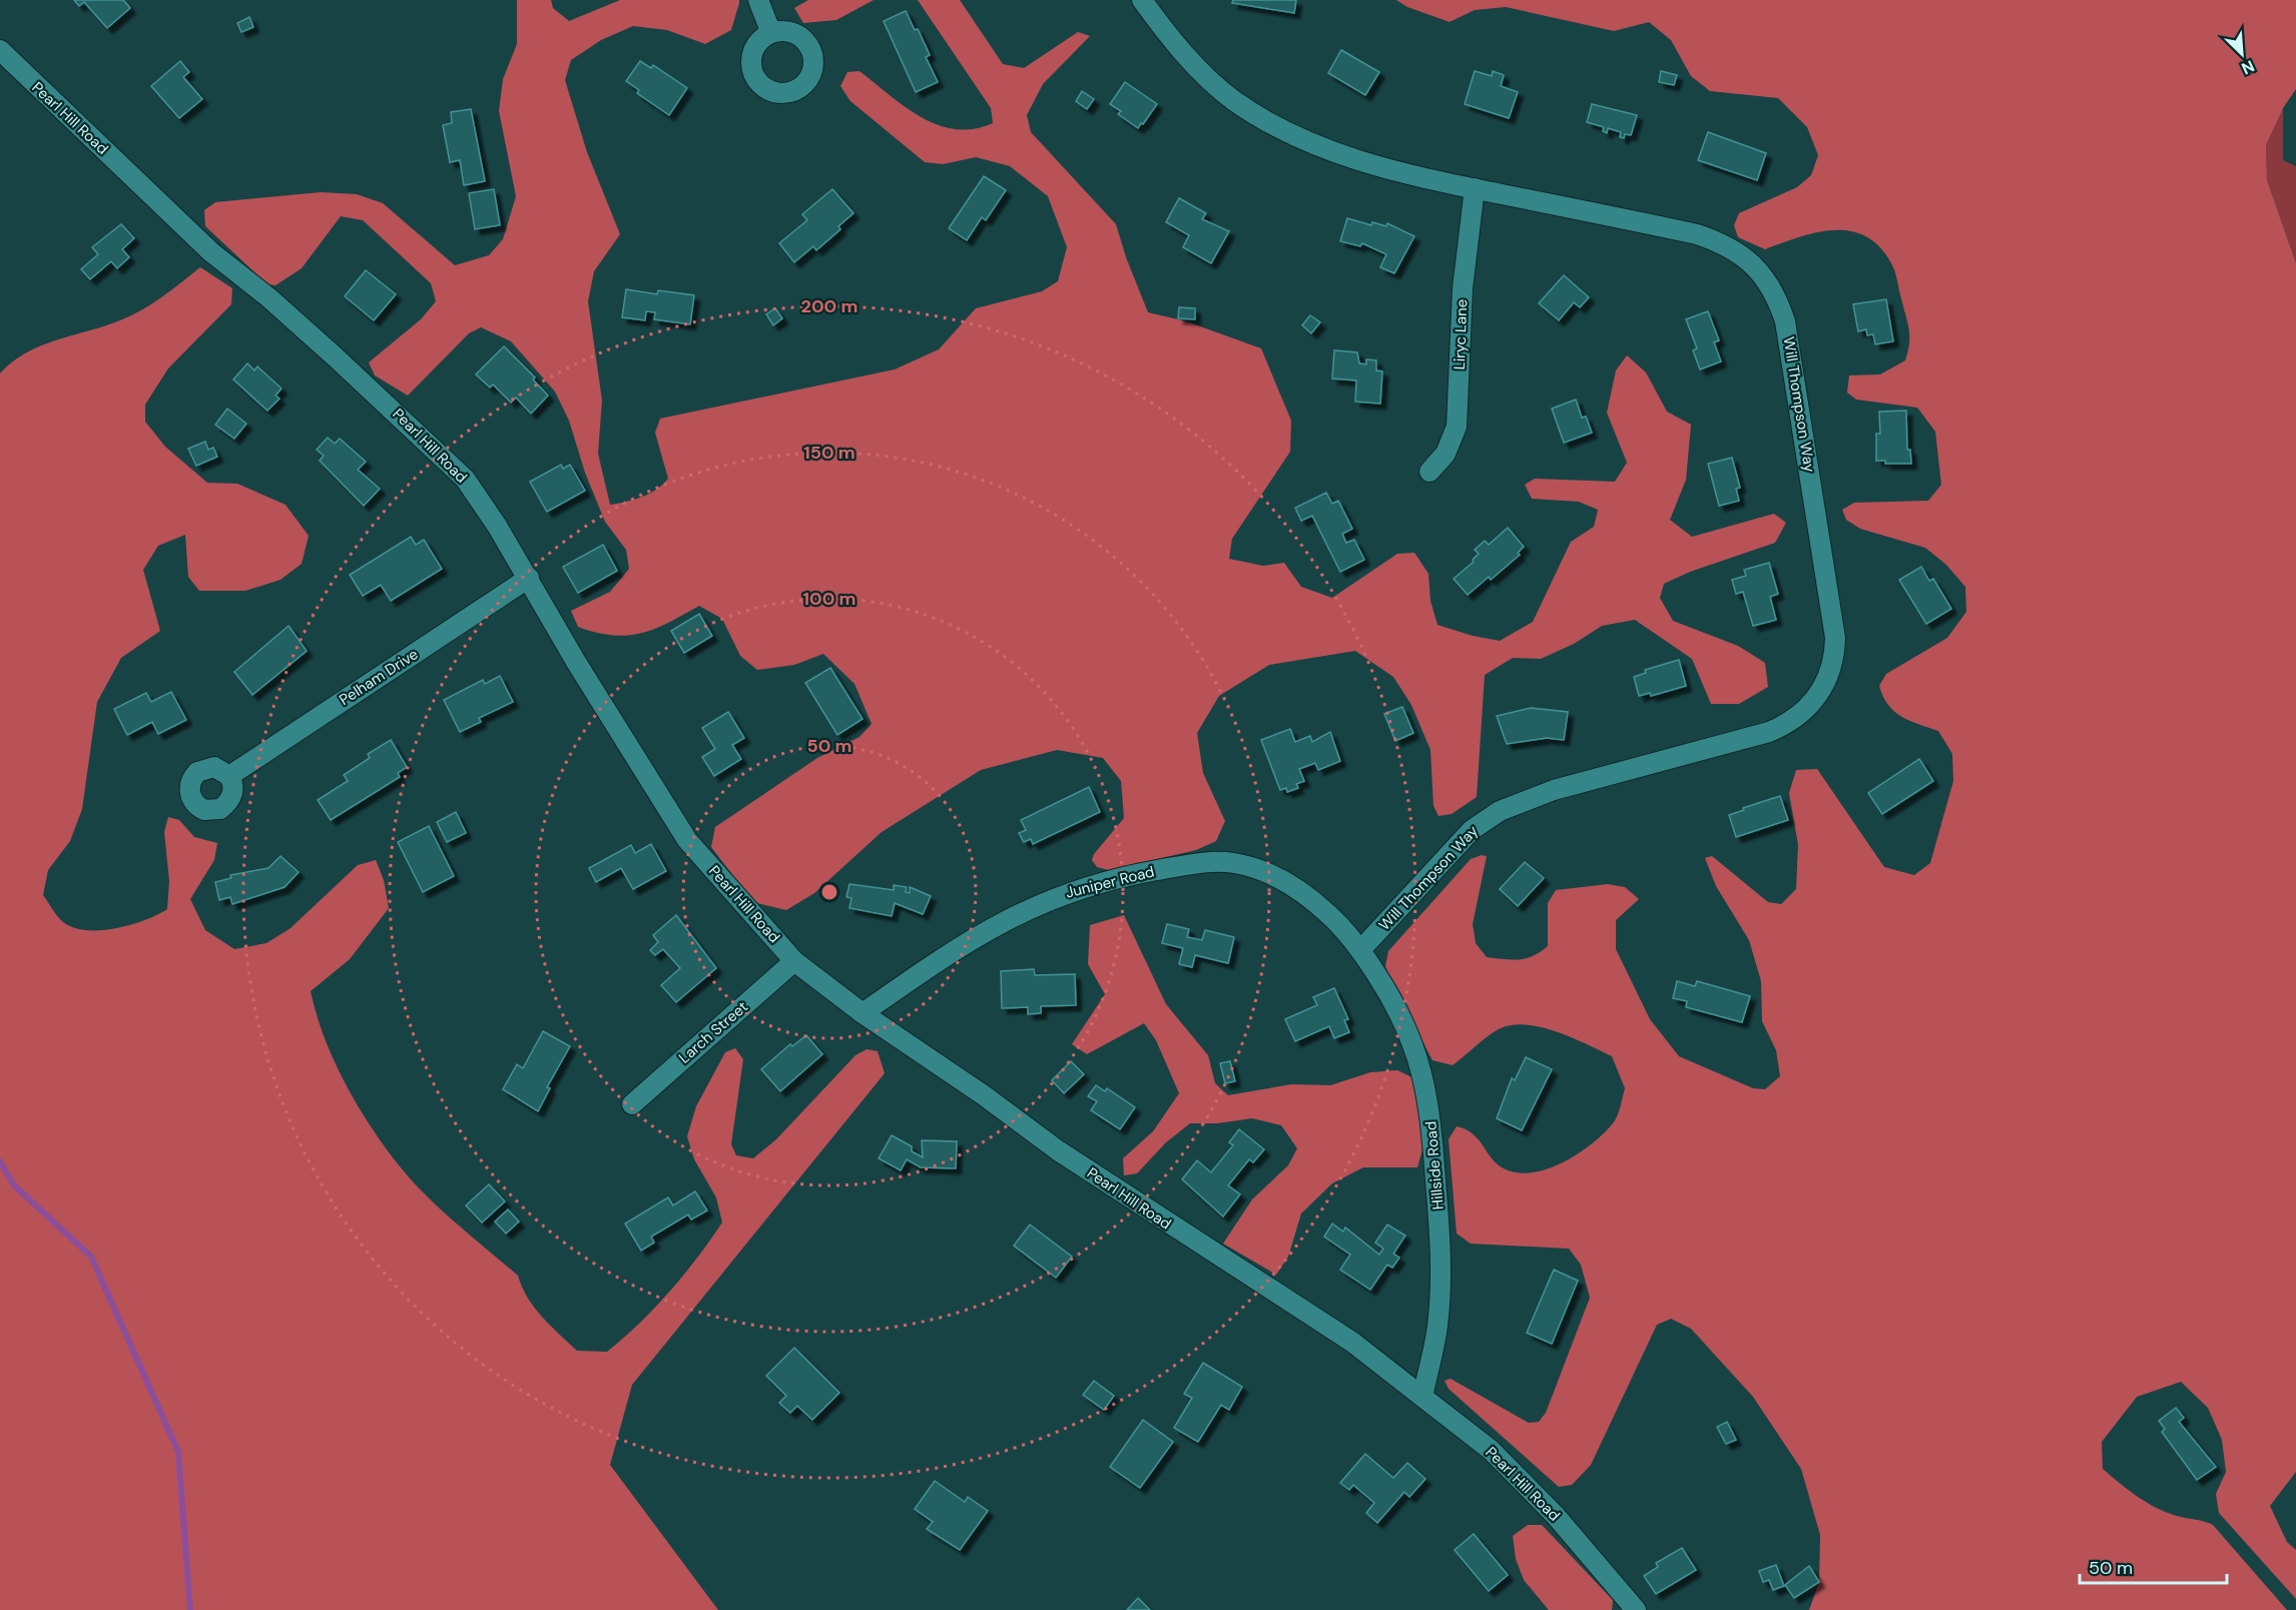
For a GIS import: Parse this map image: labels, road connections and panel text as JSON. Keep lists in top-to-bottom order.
{
  "streets": {
    "street": [
      "Pearl Hill Road",
      "Liryc Lane",
      "Will Thompson Way",
      "Pelham Drive",
      "Juniper Road",
      "Larch Street",
      "Hillside Road"
    ]
  },
  "crossings": [
    ["Pearl Hill Road", "Pelham Drive"],
    ["Pearl Hill Road", "Juniper Road"],
    ["Pearl Hill Road", "Larch Street"],
    ["Pearl Hill Road", "Hillside Road"],
    ["Liryc Lane", "Will Thompson Way"],
    ["Will Thompson Way", "Juniper Road"],
    ["Will Thompson Way", "Hillside Road"],
    ["Juniper Road", "Hillside Road"]
  ],
  "scale_bar": "50 m",
  "north": "bottom right",
  "rings": [
    "200 m",
    "150 m",
    "100 m",
    "50 m"
  ]
}
